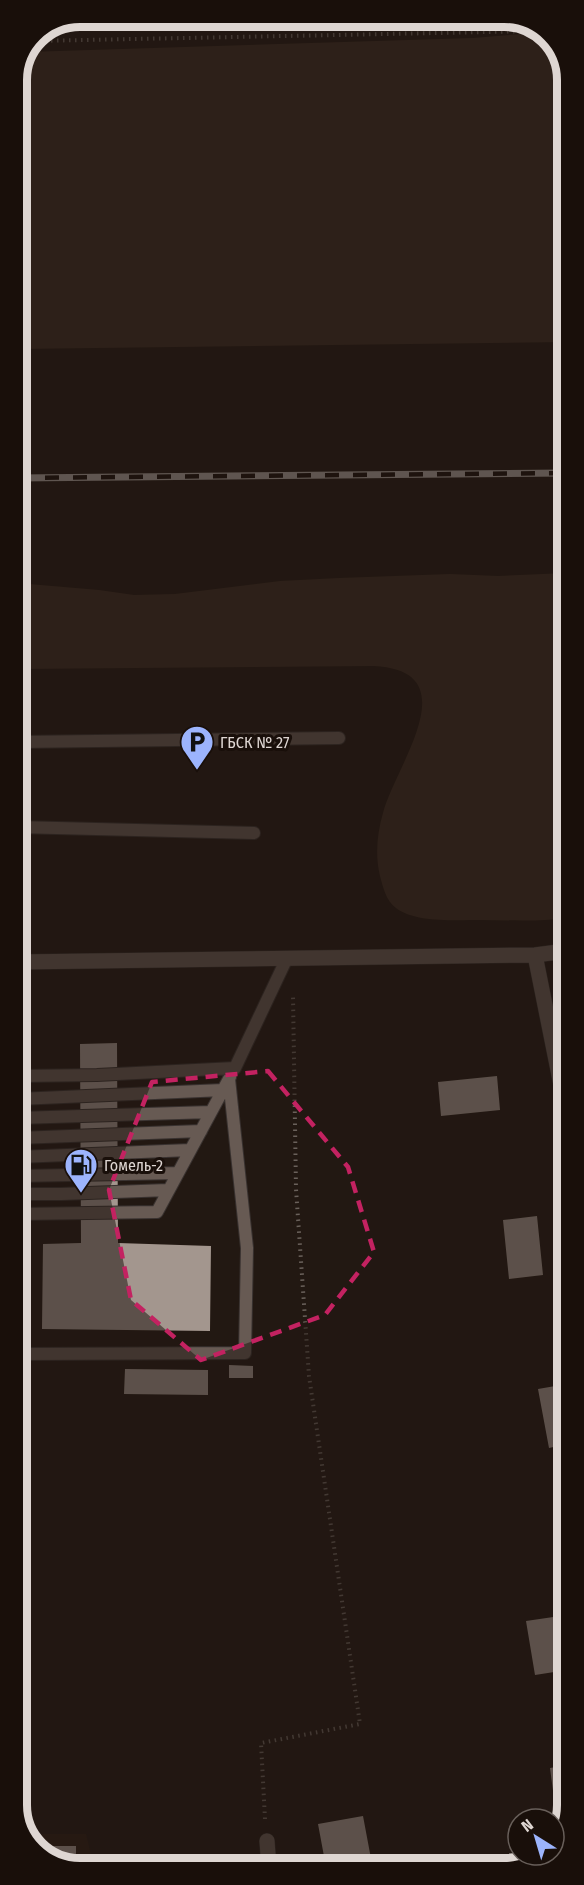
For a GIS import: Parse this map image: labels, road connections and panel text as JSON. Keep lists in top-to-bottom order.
{
  "places": {
    "parking": ["ГБСК № 27"],
    "fuel station": ["Гомель-2"]
  },
  "north": "top left"
}
